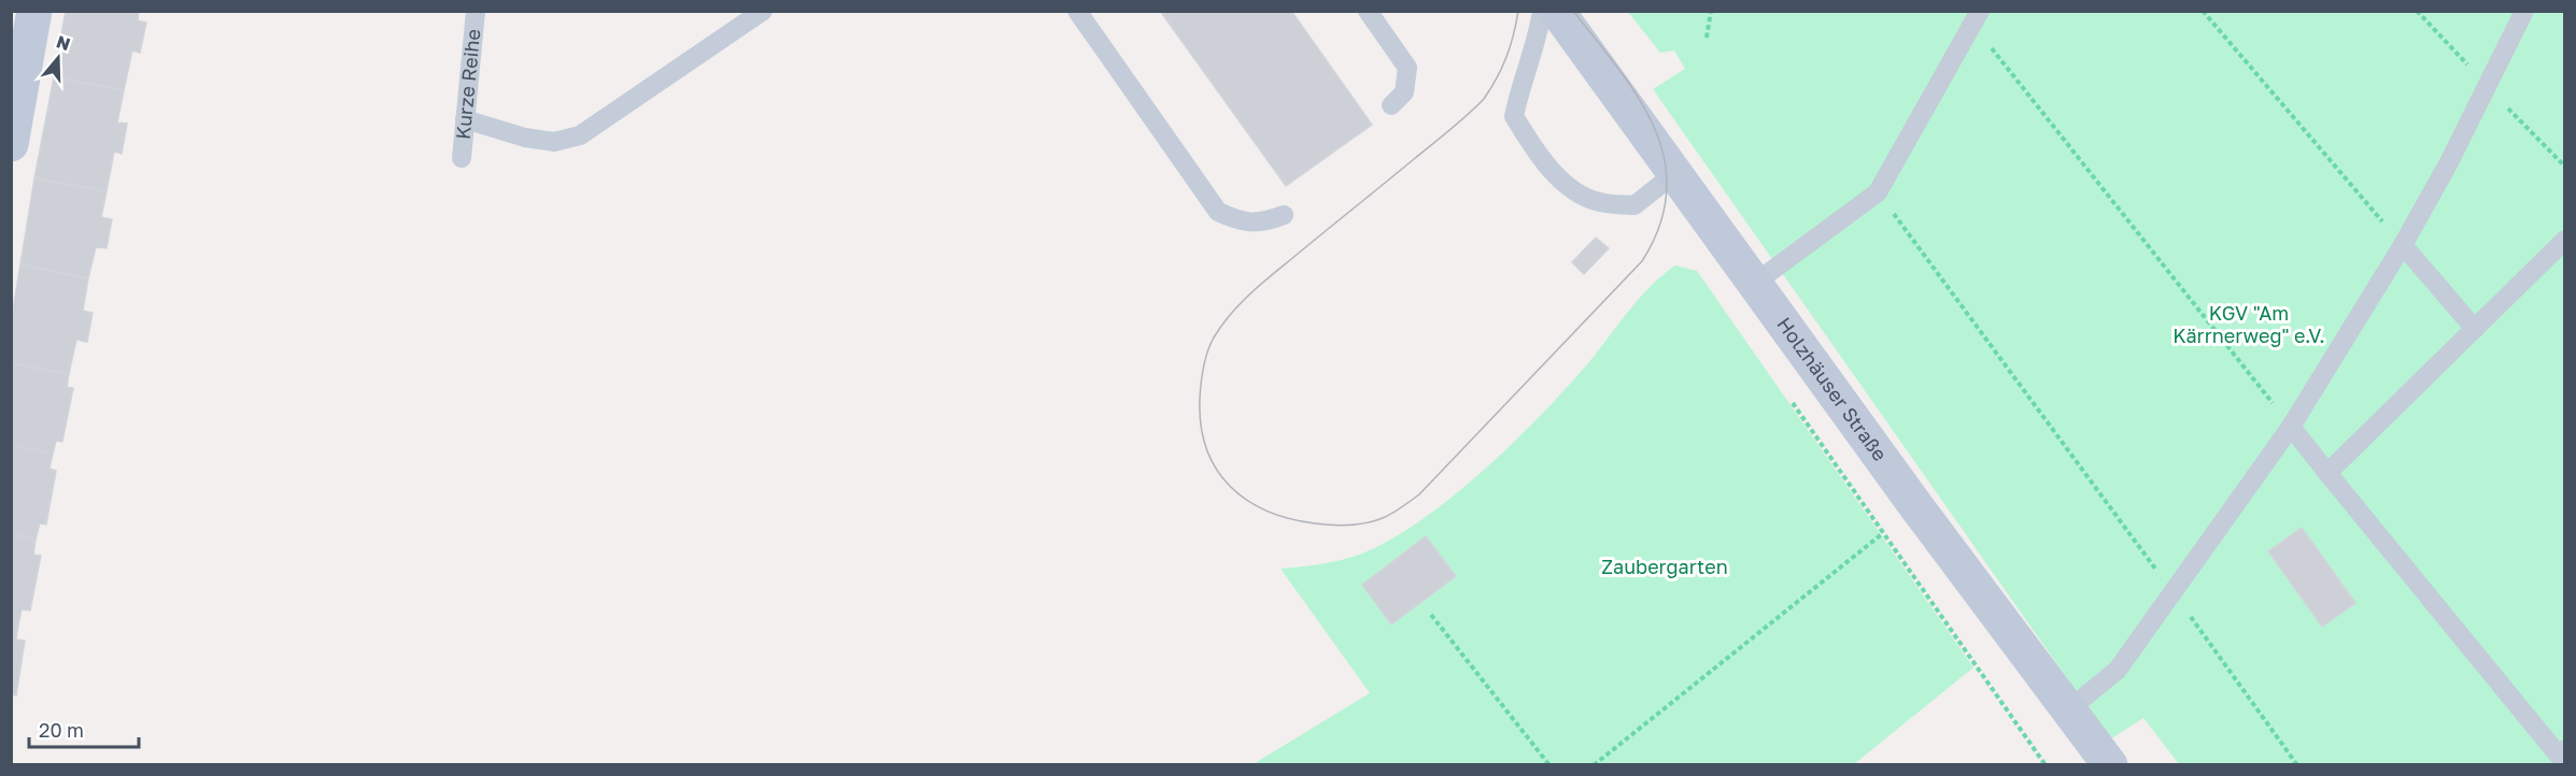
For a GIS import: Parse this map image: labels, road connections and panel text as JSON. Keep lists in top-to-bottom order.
{
  "streets": {
    "main road": ["Holzhäuser Straße"],
    "lane": ["Kurze Reihe"]
  },
  "parks": ["KGV \"Am Kärrnerweg\" e.V.", "Zaubergarten"],
  "scale_bar": "20 m",
  "north": "top"
}
